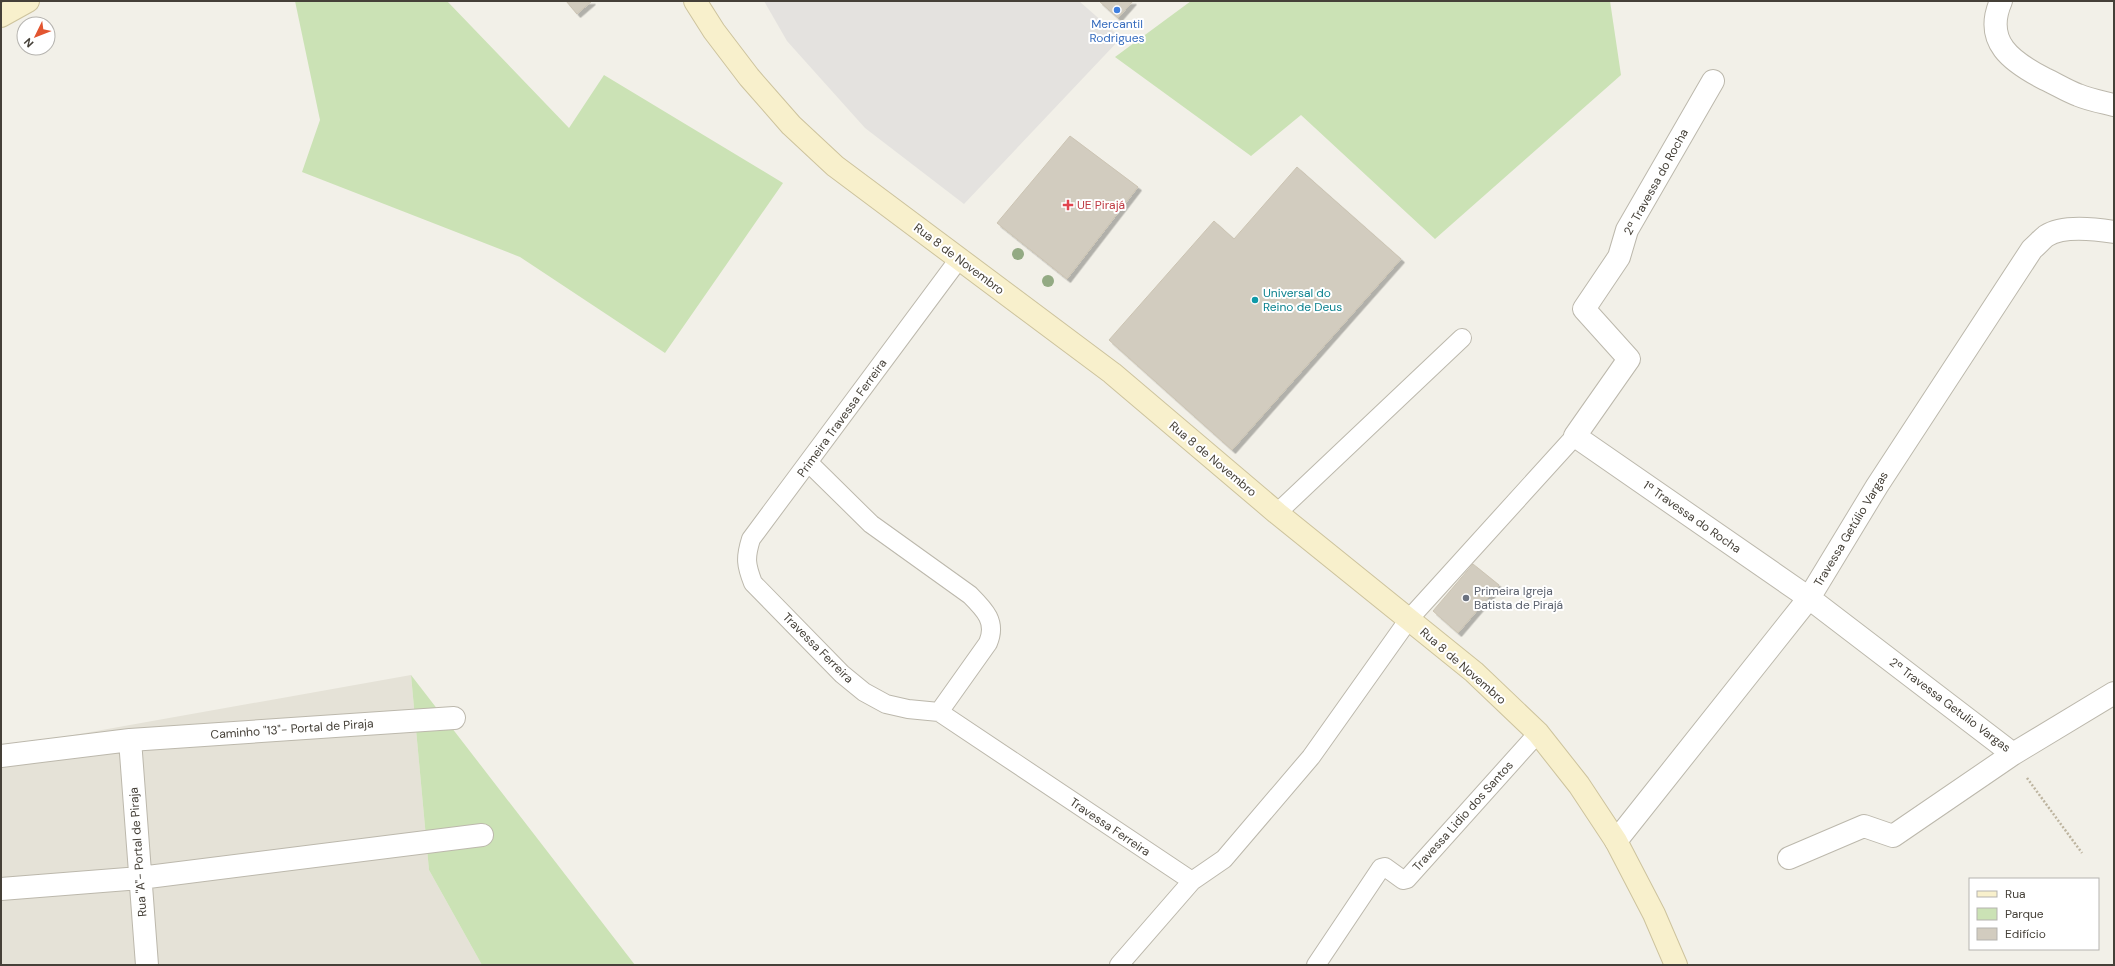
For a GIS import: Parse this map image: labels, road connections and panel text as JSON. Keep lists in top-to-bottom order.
{
  "streets": {
    "main road": ["Rua 8 de Novembro"],
    "street": [
      "2ª Travessa do Rocha",
      "1ª Travessa do Rocha",
      "Travessa Getúlio Vargas",
      "2ª Travessa Getulio Vargas",
      "Caminho \"13\"- Portal de Piraja",
      "Rua \"A\"- Portal de Piraja"
    ],
    "lane": ["Primeira Travessa Ferreira", "Travessa Ferreira", "Travessa Lidio dos Santos"]
  },
  "crossings": [
    ["2ª Travessa do Rocha", "1ª Travessa do Rocha"],
    ["Rua 8 de Novembro", "Primeira Travessa Ferreira"],
    ["Rua 8 de Novembro", "Travessa Getúlio Vargas"],
    ["Rua 8 de Novembro", "Travessa Lidio dos Santos"],
    ["Primeira Travessa Ferreira", "Travessa Ferreira"],
    ["1ª Travessa do Rocha", "Travessa Getúlio Vargas"],
    ["1ª Travessa do Rocha", "2ª Travessa Getulio Vargas"],
    ["Travessa Getúlio Vargas", "2ª Travessa Getulio Vargas"],
    ["Caminho \"13\"- Portal de Piraja", "Rua \"A\"- Portal de Piraja"]
  ],
  "places": {
    "other": ["Mercantil Rodrigues", "Universal do Reino de Deus", "Primeira Igreja Batista de Pirajá"],
    "health": ["UE Pirajá"]
  },
  "legend": ["Rua", "Parque", "Edifício"],
  "north": "bottom left"
}
